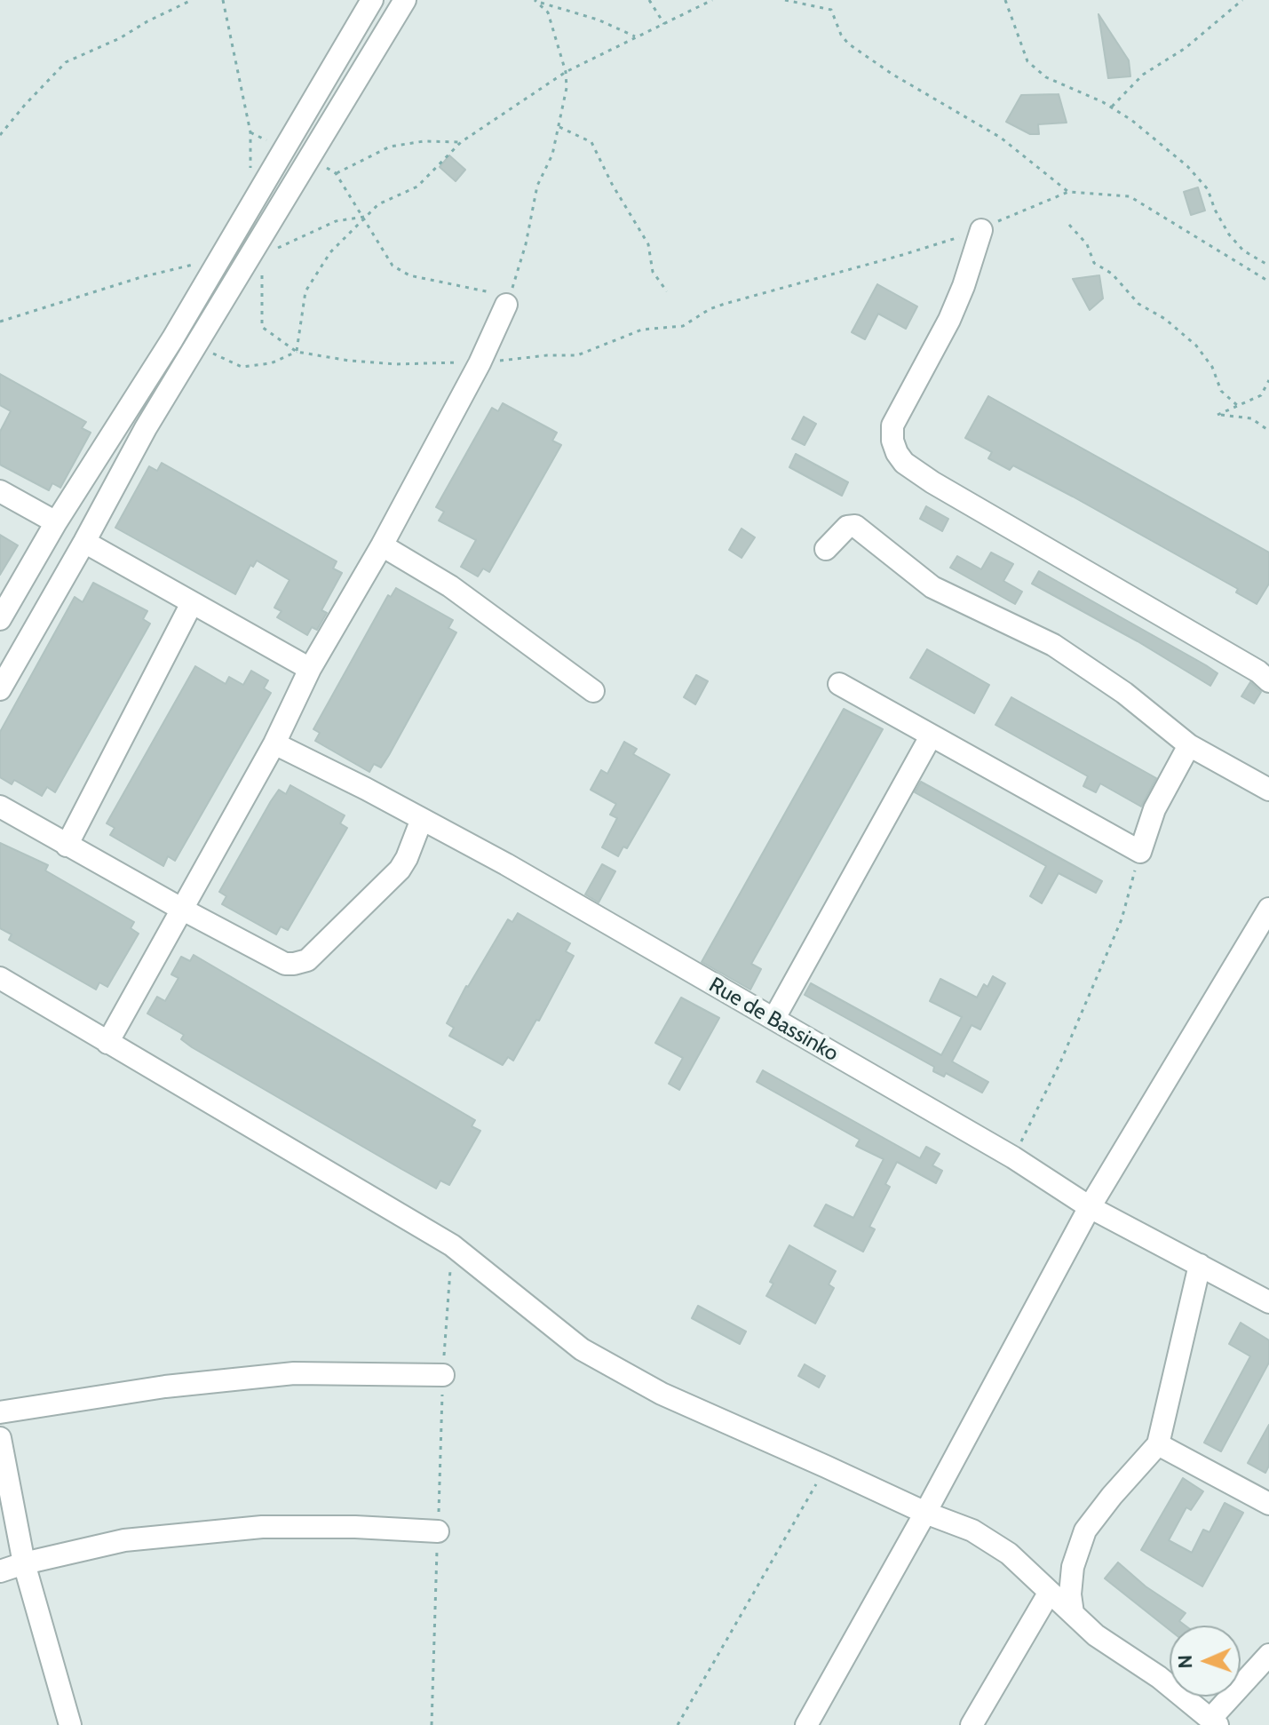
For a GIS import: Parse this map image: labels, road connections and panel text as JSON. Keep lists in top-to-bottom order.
{
  "streets": {
    "street": ["Rue de Bassinko"]
  },
  "north": "left"
}
